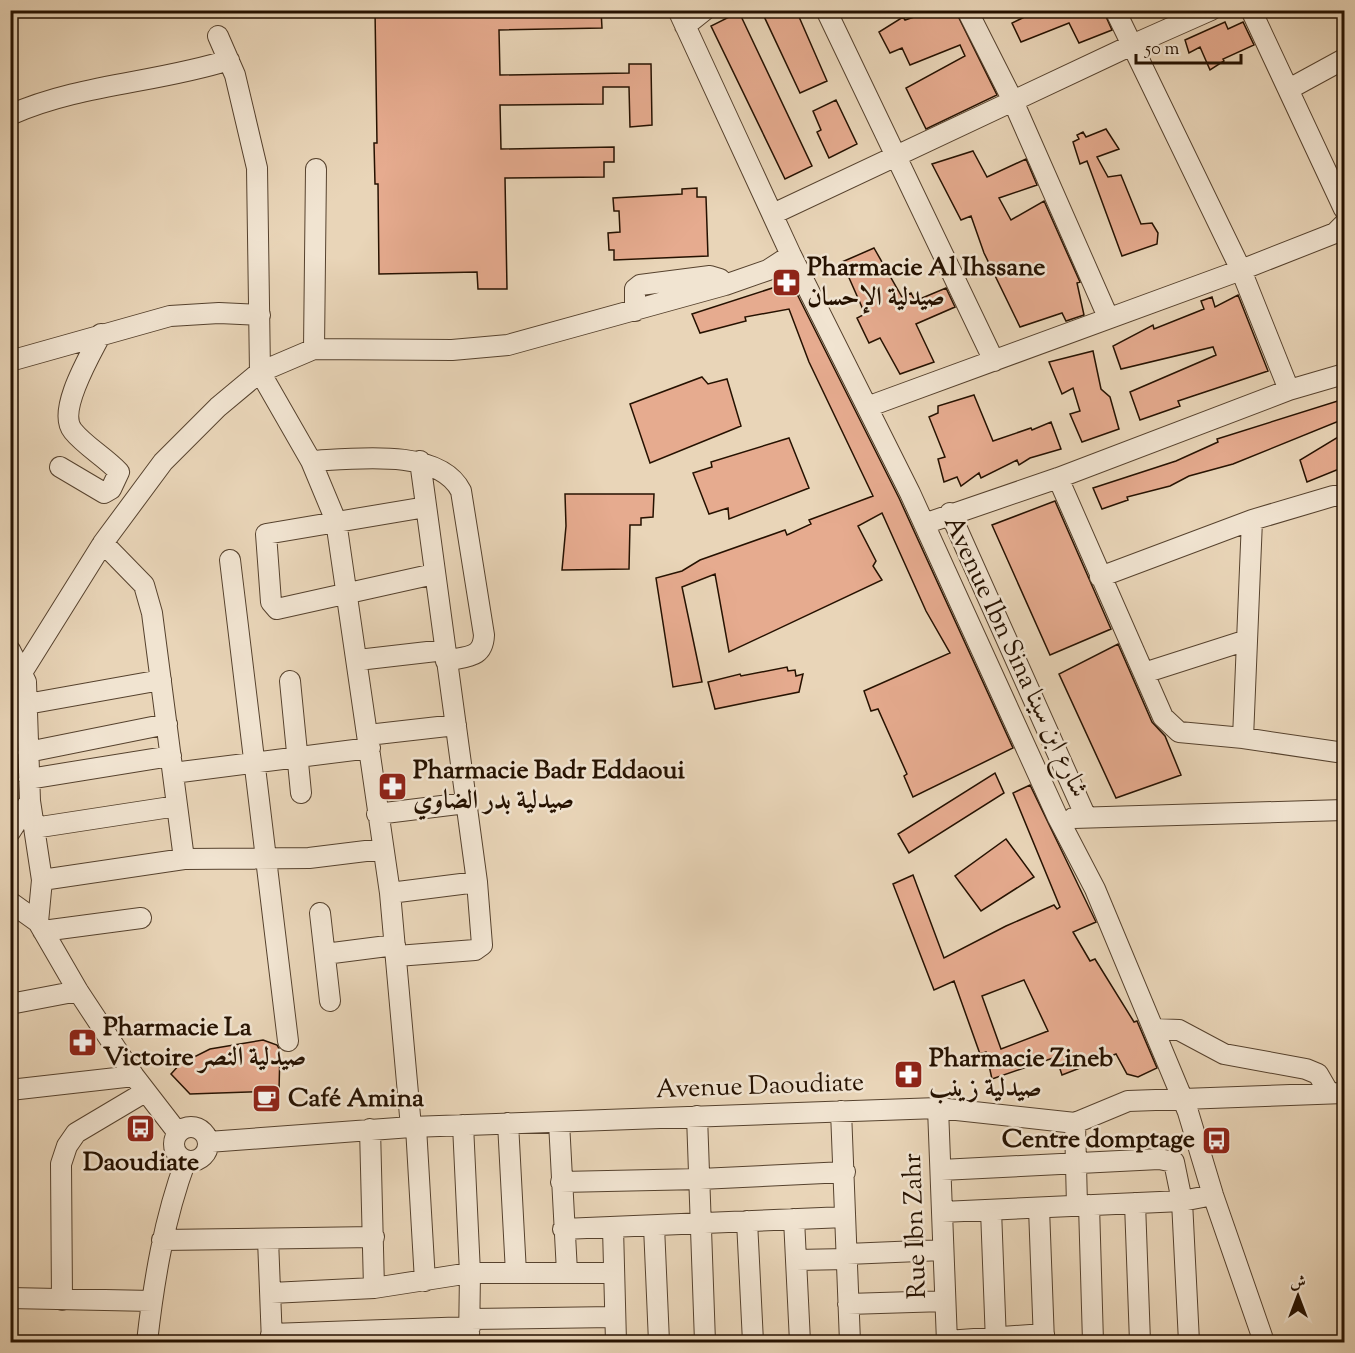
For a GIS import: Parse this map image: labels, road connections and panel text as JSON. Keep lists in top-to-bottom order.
{
  "streets": {
    "street": ["Avenue Ibn Sina شارع ابن سينا", "Avenue Daoudiate", "Rue Ibn Zahr"]
  },
  "crossings": [
    ["Avenue Ibn Sina شارع ابن سينا", "Avenue Daoudiate"],
    ["Avenue Daoudiate", "Rue Ibn Zahr"]
  ],
  "places": {
    "pharmacy": [
      "Pharmacie Al Ihssane صيدلية الإحسان",
      "Pharmacie Badr Eddaoui صيدلية بدر الضاوي",
      "Pharmacie La Victoire صيدلية النصر",
      "Pharmacie Zineb صيدلية زينب"
    ],
    "cafe": ["Café Amina"],
    "bus stop": ["Daoudiate", "Centre domptage"]
  },
  "scale_bar": "50 m",
  "north": "top"
}
